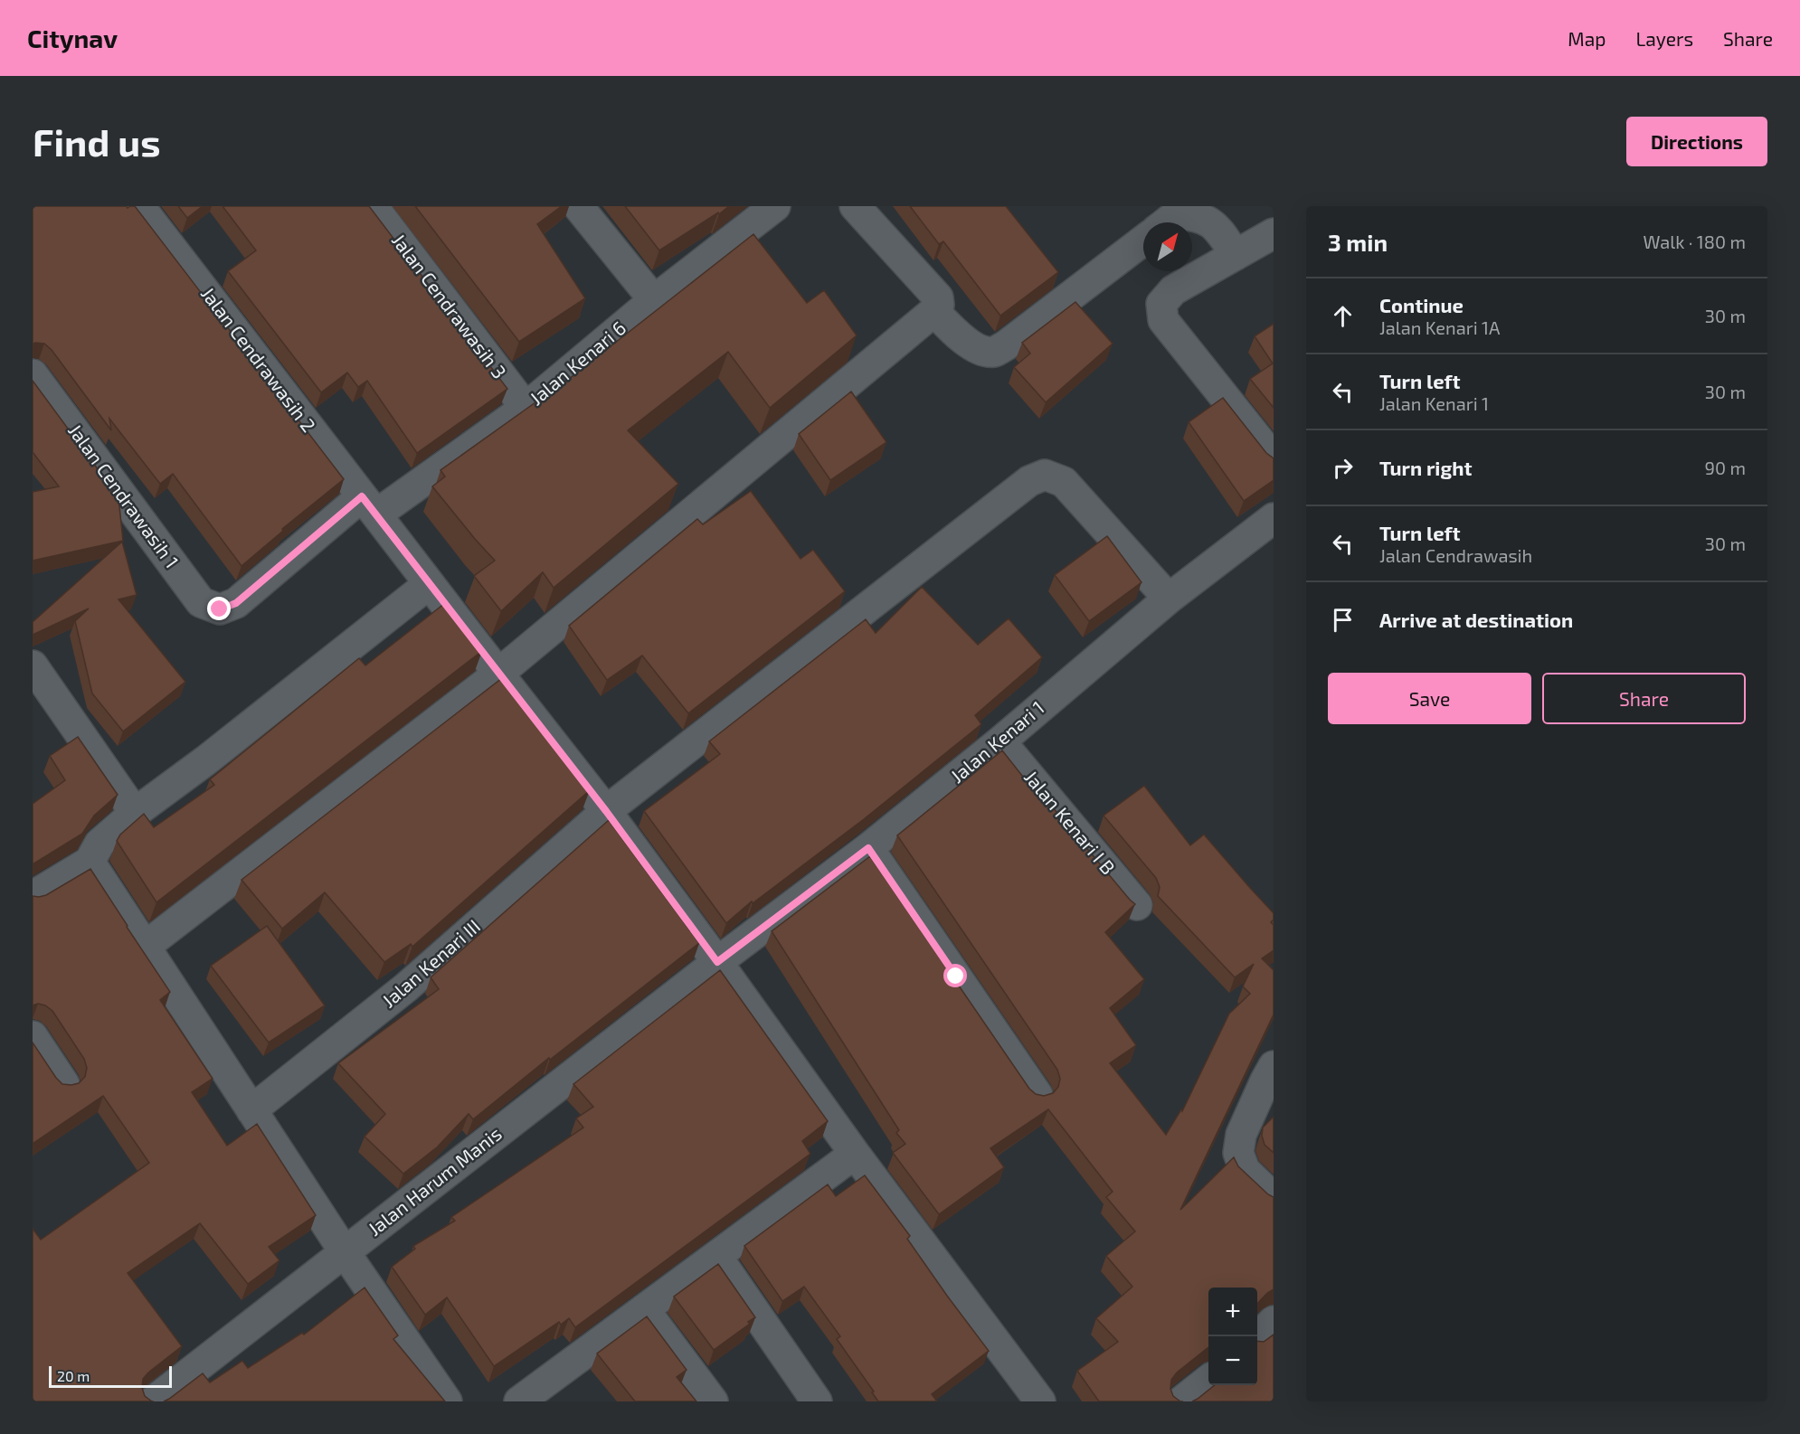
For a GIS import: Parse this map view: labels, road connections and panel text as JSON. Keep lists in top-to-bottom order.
{
  "streets": {
    "street": [
      "Jalan Cendrawasih 3",
      "Jalan Cendrawasih 2",
      "Jalan Kenari 6",
      "Jalan Cendrawasih 1",
      "Jalan Kenari 1",
      "Jalan Kenari I B",
      "Jalan Kenari III",
      "Jalan Harum Manis"
    ]
  },
  "crossings": [
    ["Jalan Cendrawasih 3", "Jalan Kenari 6"],
    ["Jalan Cendrawasih 2", "Jalan Kenari 6"],
    ["Jalan Cendrawasih 2", "Jalan Kenari 1"],
    ["Jalan Cendrawasih 2", "Jalan Kenari III"],
    ["Jalan Cendrawasih 2", "Jalan Harum Manis"],
    ["Jalan Kenari 6", "Jalan Cendrawasih 1"],
    ["Jalan Kenari 1", "Jalan Kenari I B"],
    ["Jalan Kenari 1", "Jalan Kenari III"],
    ["Jalan Kenari 1", "Jalan Harum Manis"]
  ],
  "scale_bar": "20 m",
  "north": "top right",
  "page": {
    "header": "Citynav",
    "nav": ["Map", "Layers", "Share"],
    "buttons": [
      "Directions",
      ["Save", "Share"]
    ],
    "title": "Find us",
    "heading": ["3 min", "Walk · 180 m"],
    "list": [
      ["Continue", "Jalan Kenari 1A", "30 m"],
      ["Turn left", "Jalan Kenari 1", "30 m"],
      ["Turn right", "90 m"],
      ["Turn left", "Jalan Cendrawasih", "30 m"],
      "Arrive at destination"
    ],
    "map_buttons": ["+", "−"],
    "scale": "20 m"
  }
}
